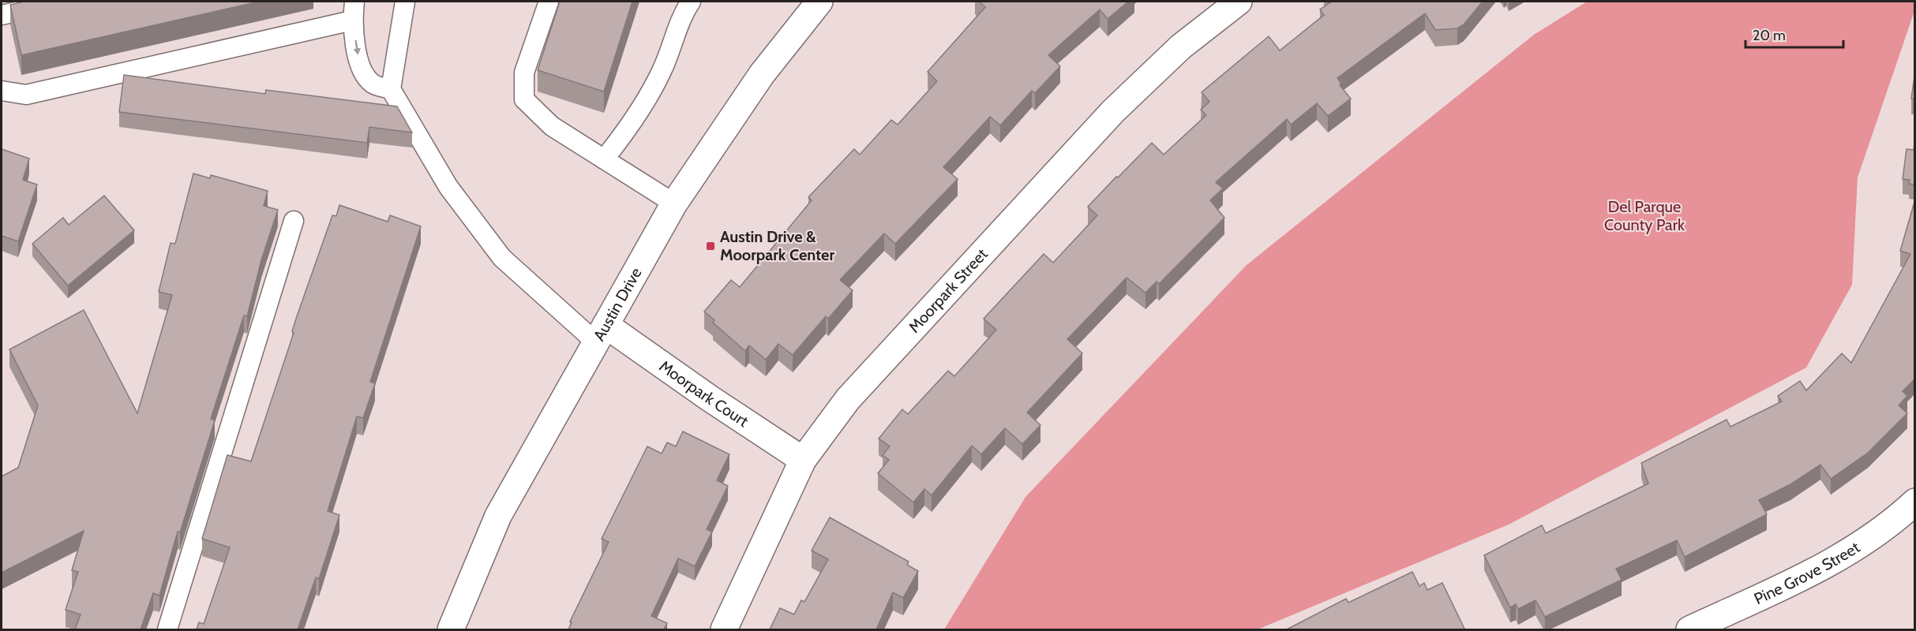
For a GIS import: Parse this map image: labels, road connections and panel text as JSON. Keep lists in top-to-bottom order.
{
  "streets": {
    "street": [
      "Moorpark Street",
      "Austin Drive",
      "Moorpark Court",
      "Pine Grove Street"
    ]
  },
  "crossings": [
    ["Moorpark Street", "Moorpark Court"],
    ["Austin Drive", "Moorpark Court"]
  ],
  "parks": ["Del Parque County Park"],
  "places": {
    "transit": ["Austin Drive & Moorpark Center"]
  },
  "scale_bar": "20 m"
}
